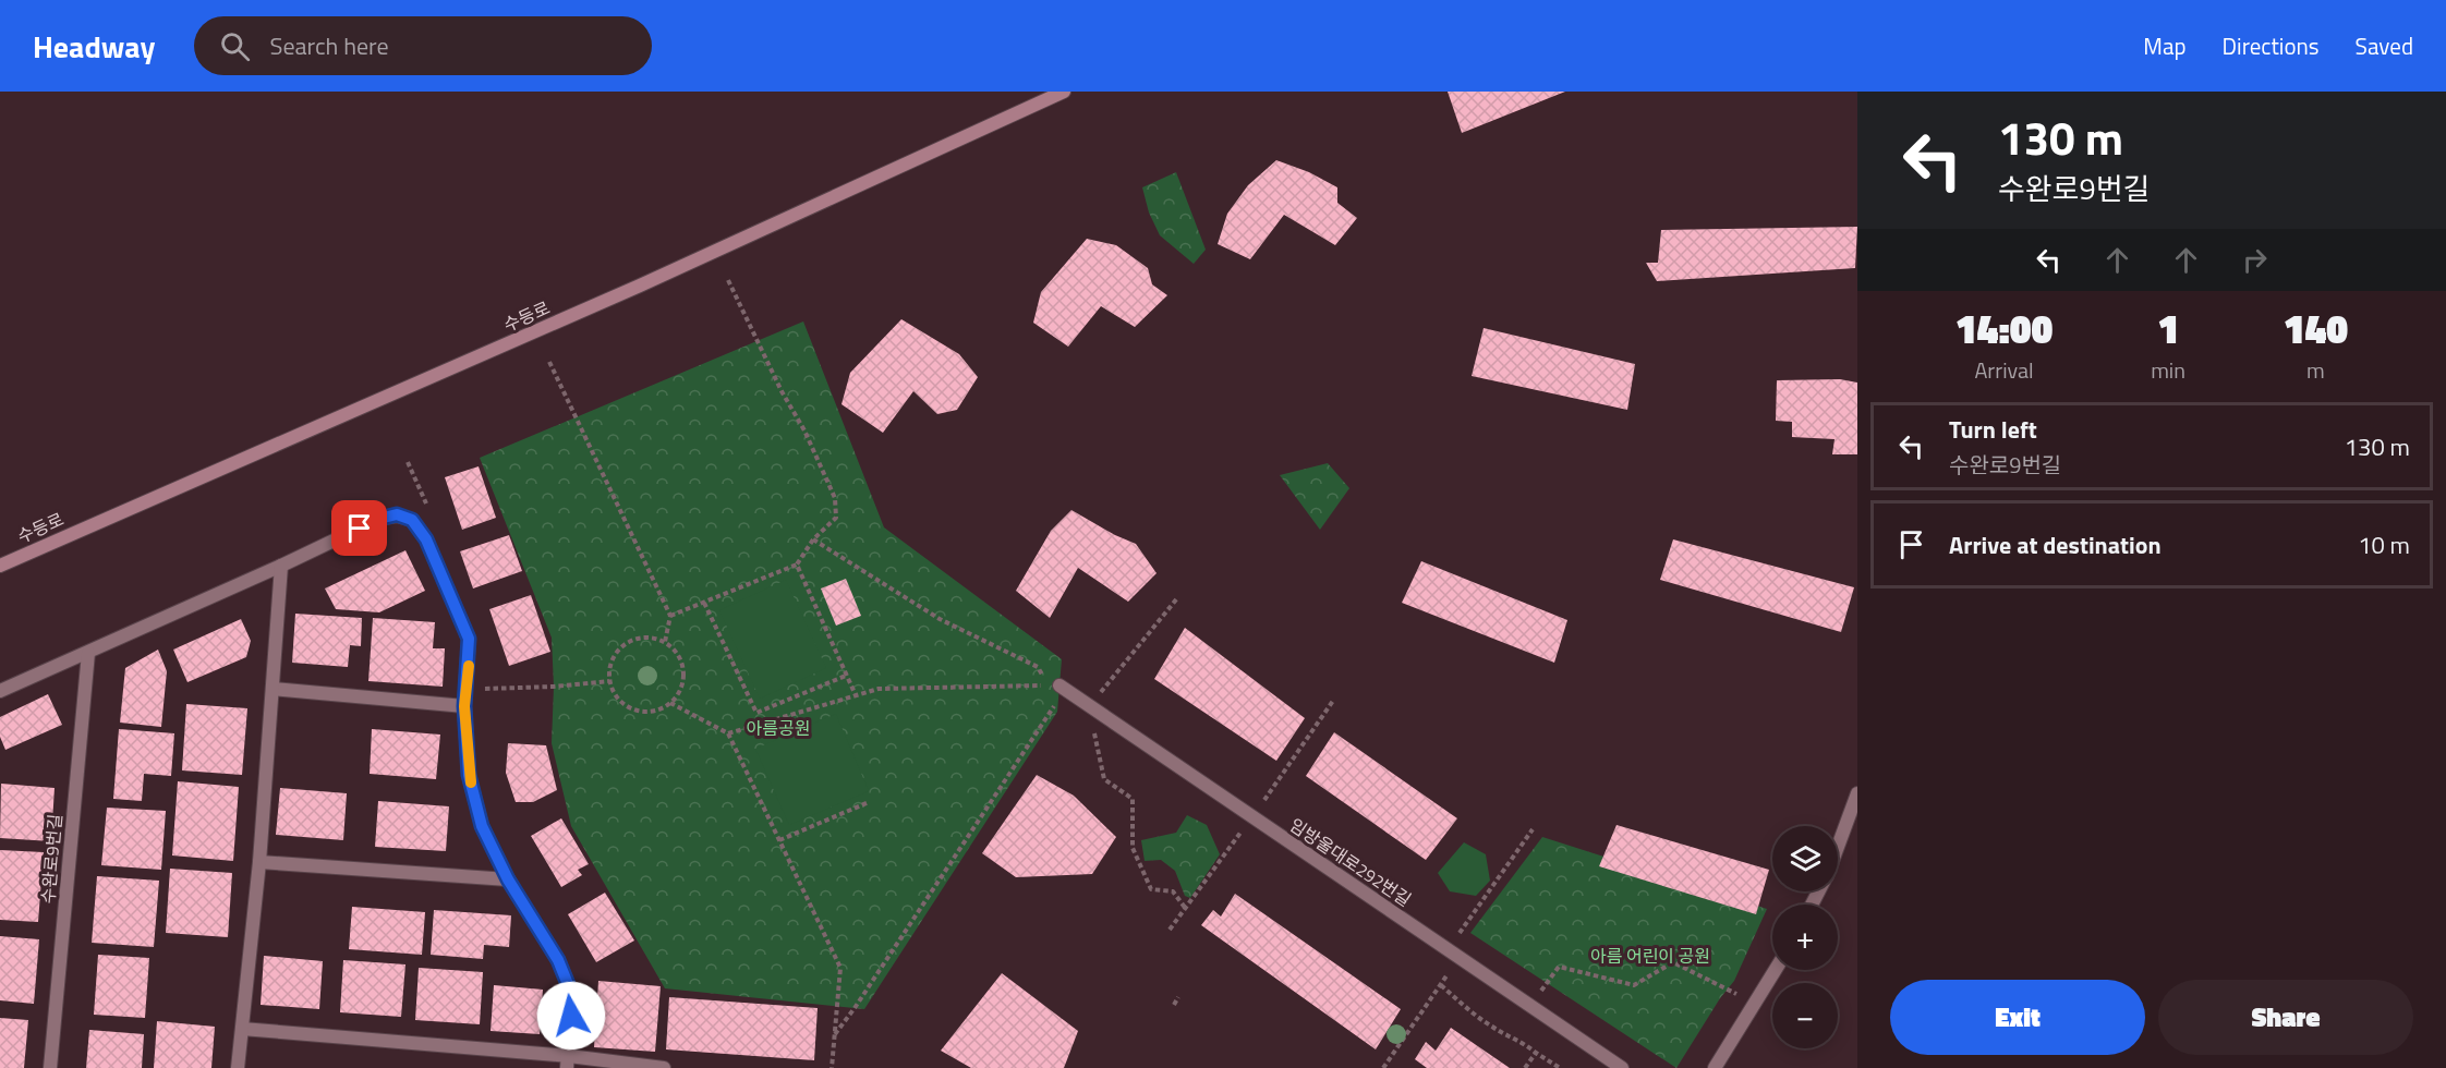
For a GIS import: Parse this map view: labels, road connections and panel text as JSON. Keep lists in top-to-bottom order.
{
  "streets": {
    "street": ["수등로", "수완로9번길", "임방울대로292번길"]
  },
  "parks": ["아름공원", "아름 어린이 공원"],
  "page": {
    "header": "Headway",
    "search": "Search here",
    "nav": ["Map", "Directions", "Saved"],
    "turn": ["130 m", "수완로9번길"],
    "eta": [
      "14:00",
      "Arrival",
      "1",
      "min",
      "140",
      "m"
    ],
    "list": [
      {
        "name": "Turn left",
        "note": "수완로9번길",
        "value": "130 m"
      },
      {
        "name": "Arrive at destination",
        "value": "10 m"
      }
    ],
    "map_buttons": ["+", "−"],
    "buttons": ["Exit", "Share"]
  }
}
